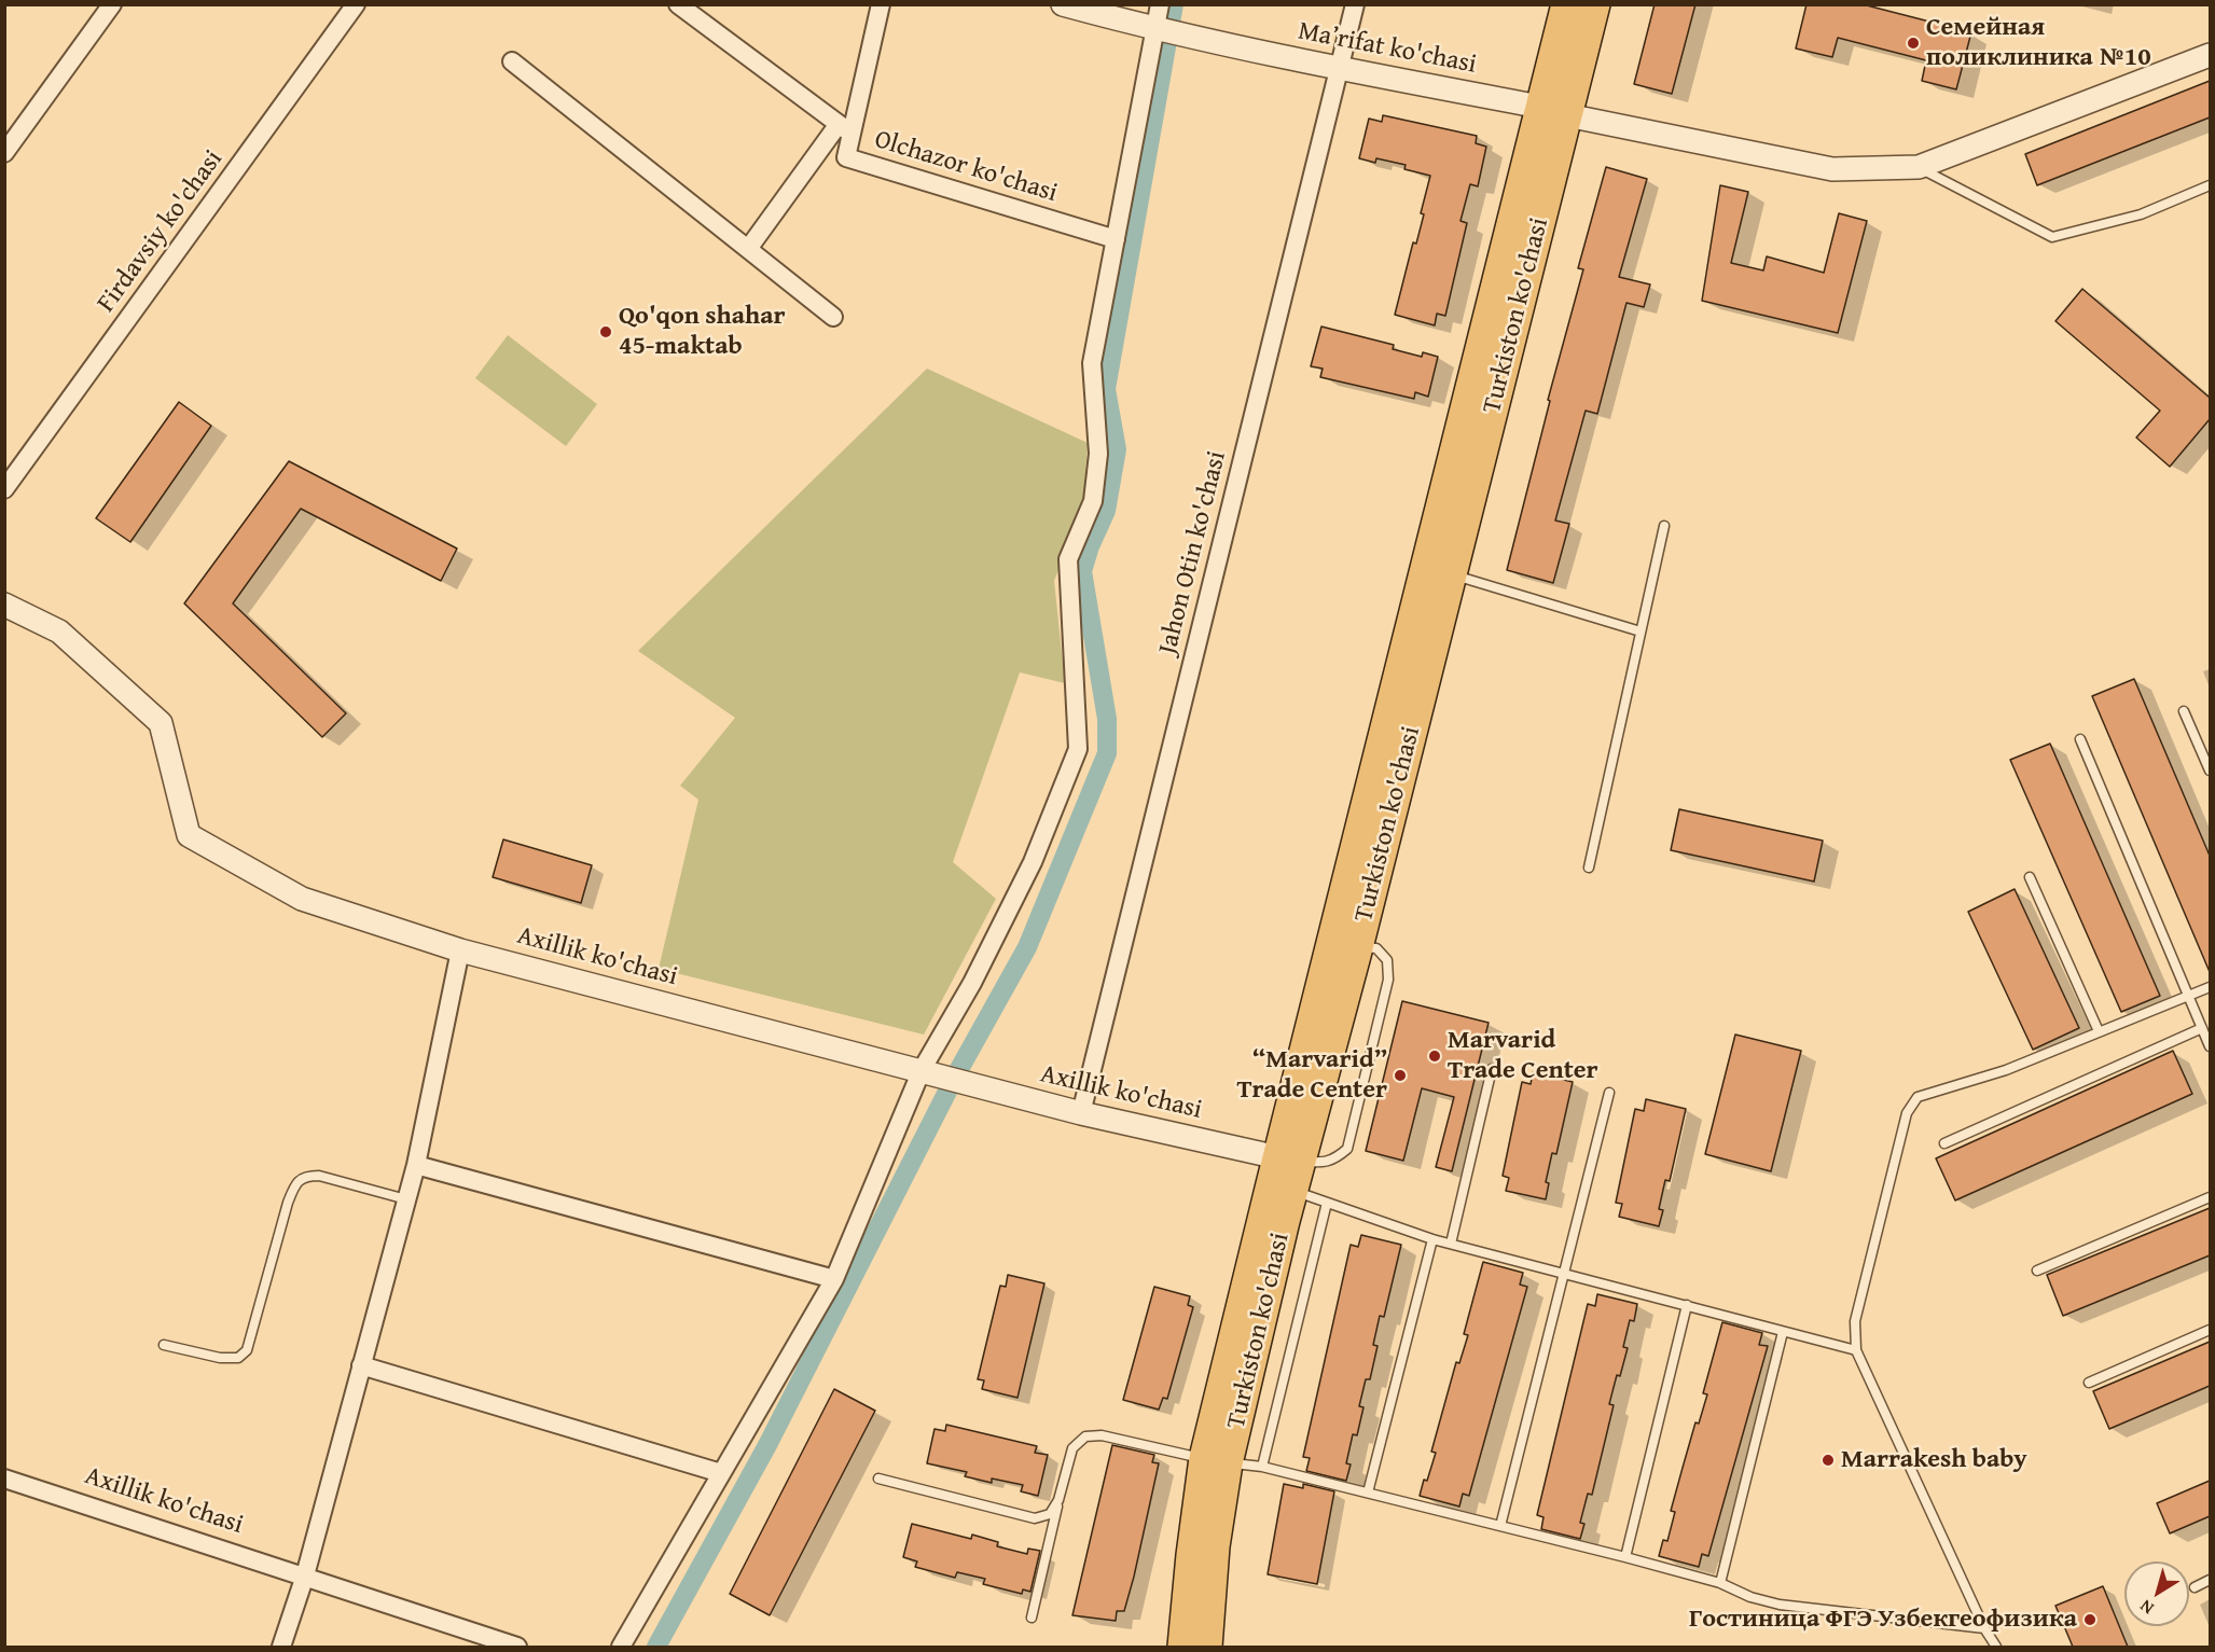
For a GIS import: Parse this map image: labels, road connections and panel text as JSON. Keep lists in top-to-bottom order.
{
  "streets": {
    "main road": ["Turkiston ko'chasi"],
    "street": [
      "Ma’rifat ko'chasi",
      "Olchazor ko'chasi",
      "Firdavsiy ko'chasi",
      "Jahon Otin ko'chasi",
      "Axillik ko'chasi"
    ]
  },
  "crossings": [
    ["Ma’rifat ko'chasi", "Turkiston ko'chasi"],
    ["Ma’rifat ko'chasi", "Jahon Otin ko'chasi"],
    ["Turkiston ko'chasi", "Axillik ko'chasi"],
    ["Jahon Otin ko'chasi", "Axillik ko'chasi"]
  ],
  "places": [
    "Семейная поликлиника №10",
    "Qo'qon shahar 45-maktab",
    "Marvarid Trade Center",
    "“Marvarid” Trade Center",
    "Marrakesh baby",
    "Гостиница ФГЭ Узбекгеофизика"
  ],
  "north": "bottom left"
}
